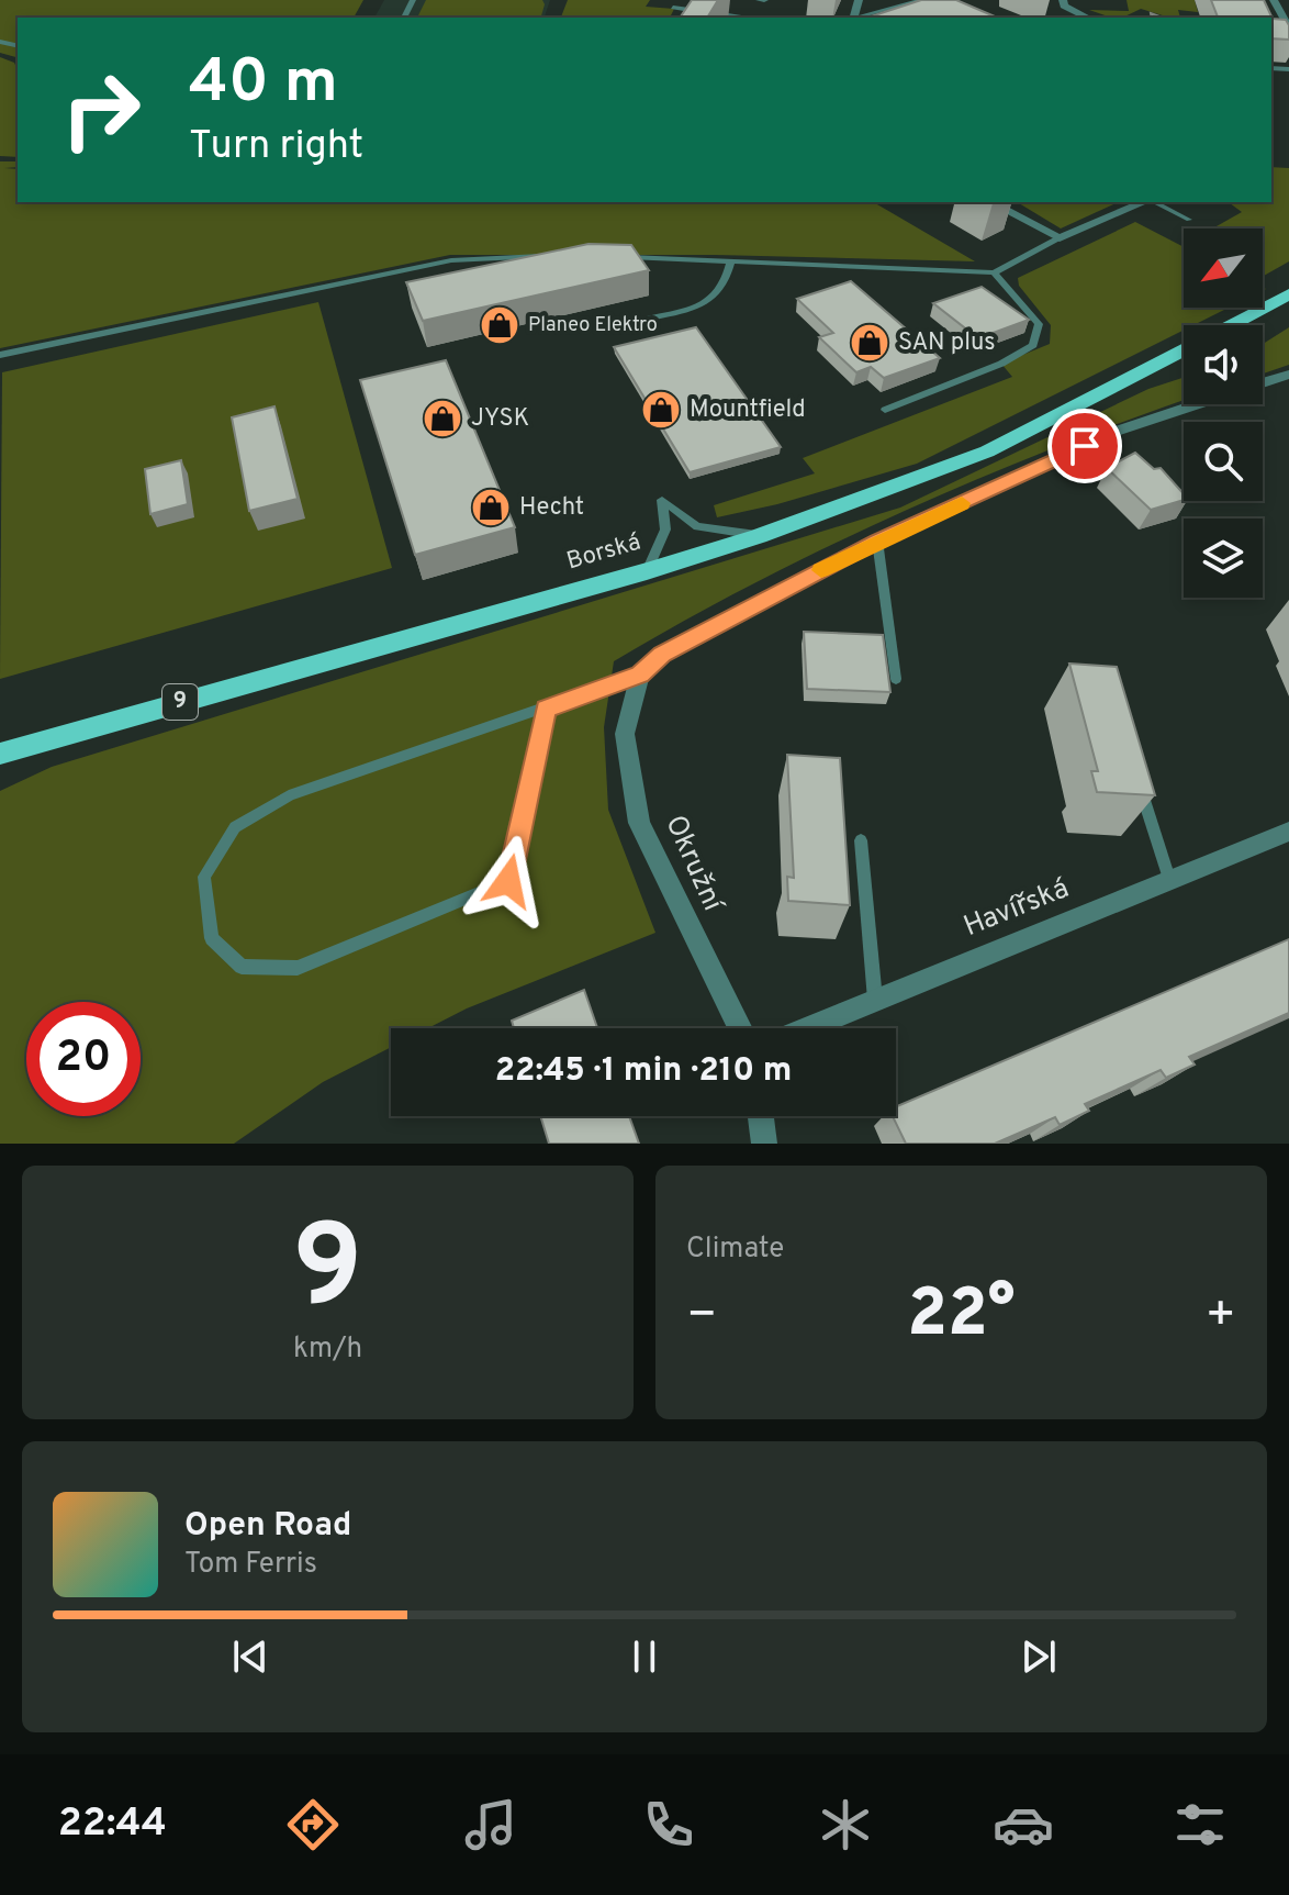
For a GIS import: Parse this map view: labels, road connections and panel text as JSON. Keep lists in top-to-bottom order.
{
  "streets": {
    "main road": ["Borská", "9"],
    "street": ["Okružní", "Havířská"]
  },
  "places": {
    "shop": [
      "Planeo Elektro",
      "SAN plus",
      "Mountfield",
      "JYSK",
      "Hecht"
    ]
  },
  "north": "bottom left",
  "page": {
    "turn": ["40 m", "Turn right"],
    "limit": "20",
    "trip": "22:45 · 1 min · 210 m",
    "tile": [
      ["9", "km/h"],
      "Climate"
    ],
    "heat": ["−", "22°", "+"],
    "song": ["Open Road", "Tom Ferris"],
    "tabs": "22:44"
  }
}
